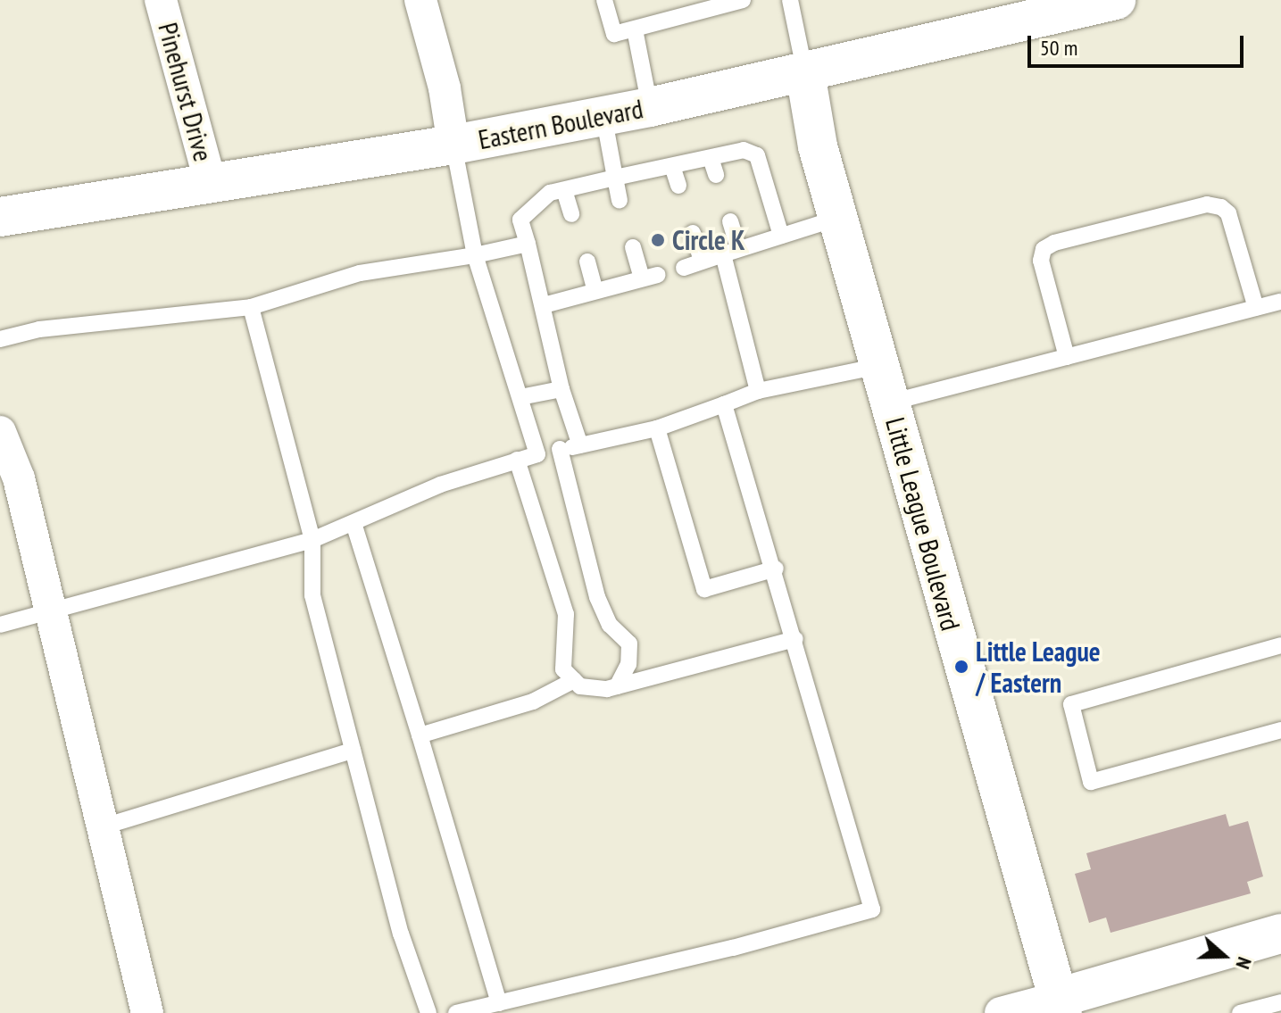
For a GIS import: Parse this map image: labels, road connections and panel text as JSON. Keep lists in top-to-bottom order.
{
  "streets": {
    "street": ["Pinehurst Drive", "Eastern Boulevard", "Little League Boulevard"]
  },
  "crossings": [
    ["Pinehurst Drive", "Eastern Boulevard"],
    ["Eastern Boulevard", "Little League Boulevard"]
  ],
  "places": ["Circle K", "Little League / Eastern"],
  "scale_bar": "50 m",
  "north": "right"
}
